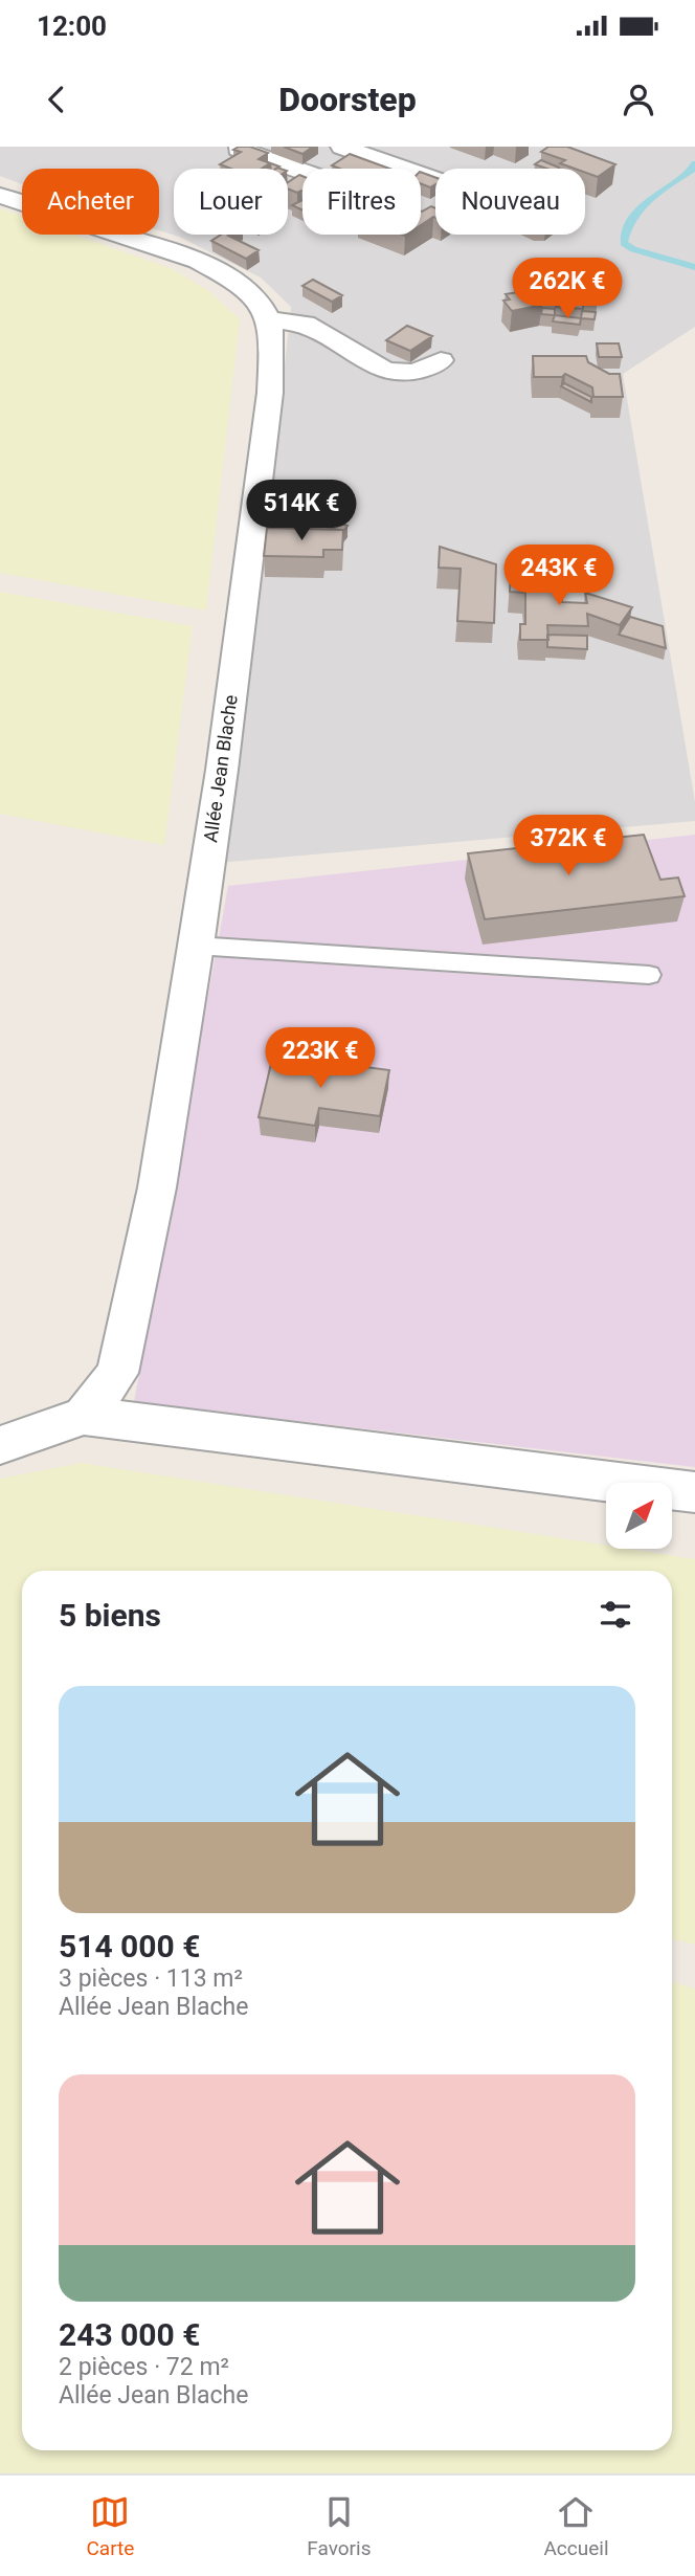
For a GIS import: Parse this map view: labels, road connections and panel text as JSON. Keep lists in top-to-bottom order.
{
  "streets": {
    "street": ["Allée Jean Blache"]
  },
  "north": "top right",
  "page": {
    "status": "12:00",
    "header": "Doorstep",
    "chip": [
      "Acheter",
      "Louer",
      "Filtres",
      "Nouveau"
    ],
    "price": [
      "262K €",
      "514K €",
      "243K €",
      "372K €",
      "223K €"
    ],
    "heading": "5 biens",
    "list": [
      {
        "name": "514 000 €",
        "note": "3 pièces · 113 m² · Allée Jean Blache"
      },
      {
        "name": "243 000 €",
        "note": "2 pièces · 72 m² · Allée Jean Blache"
      }
    ],
    "tabs": ["Carte", "Favoris", "Accueil"]
  }
}
